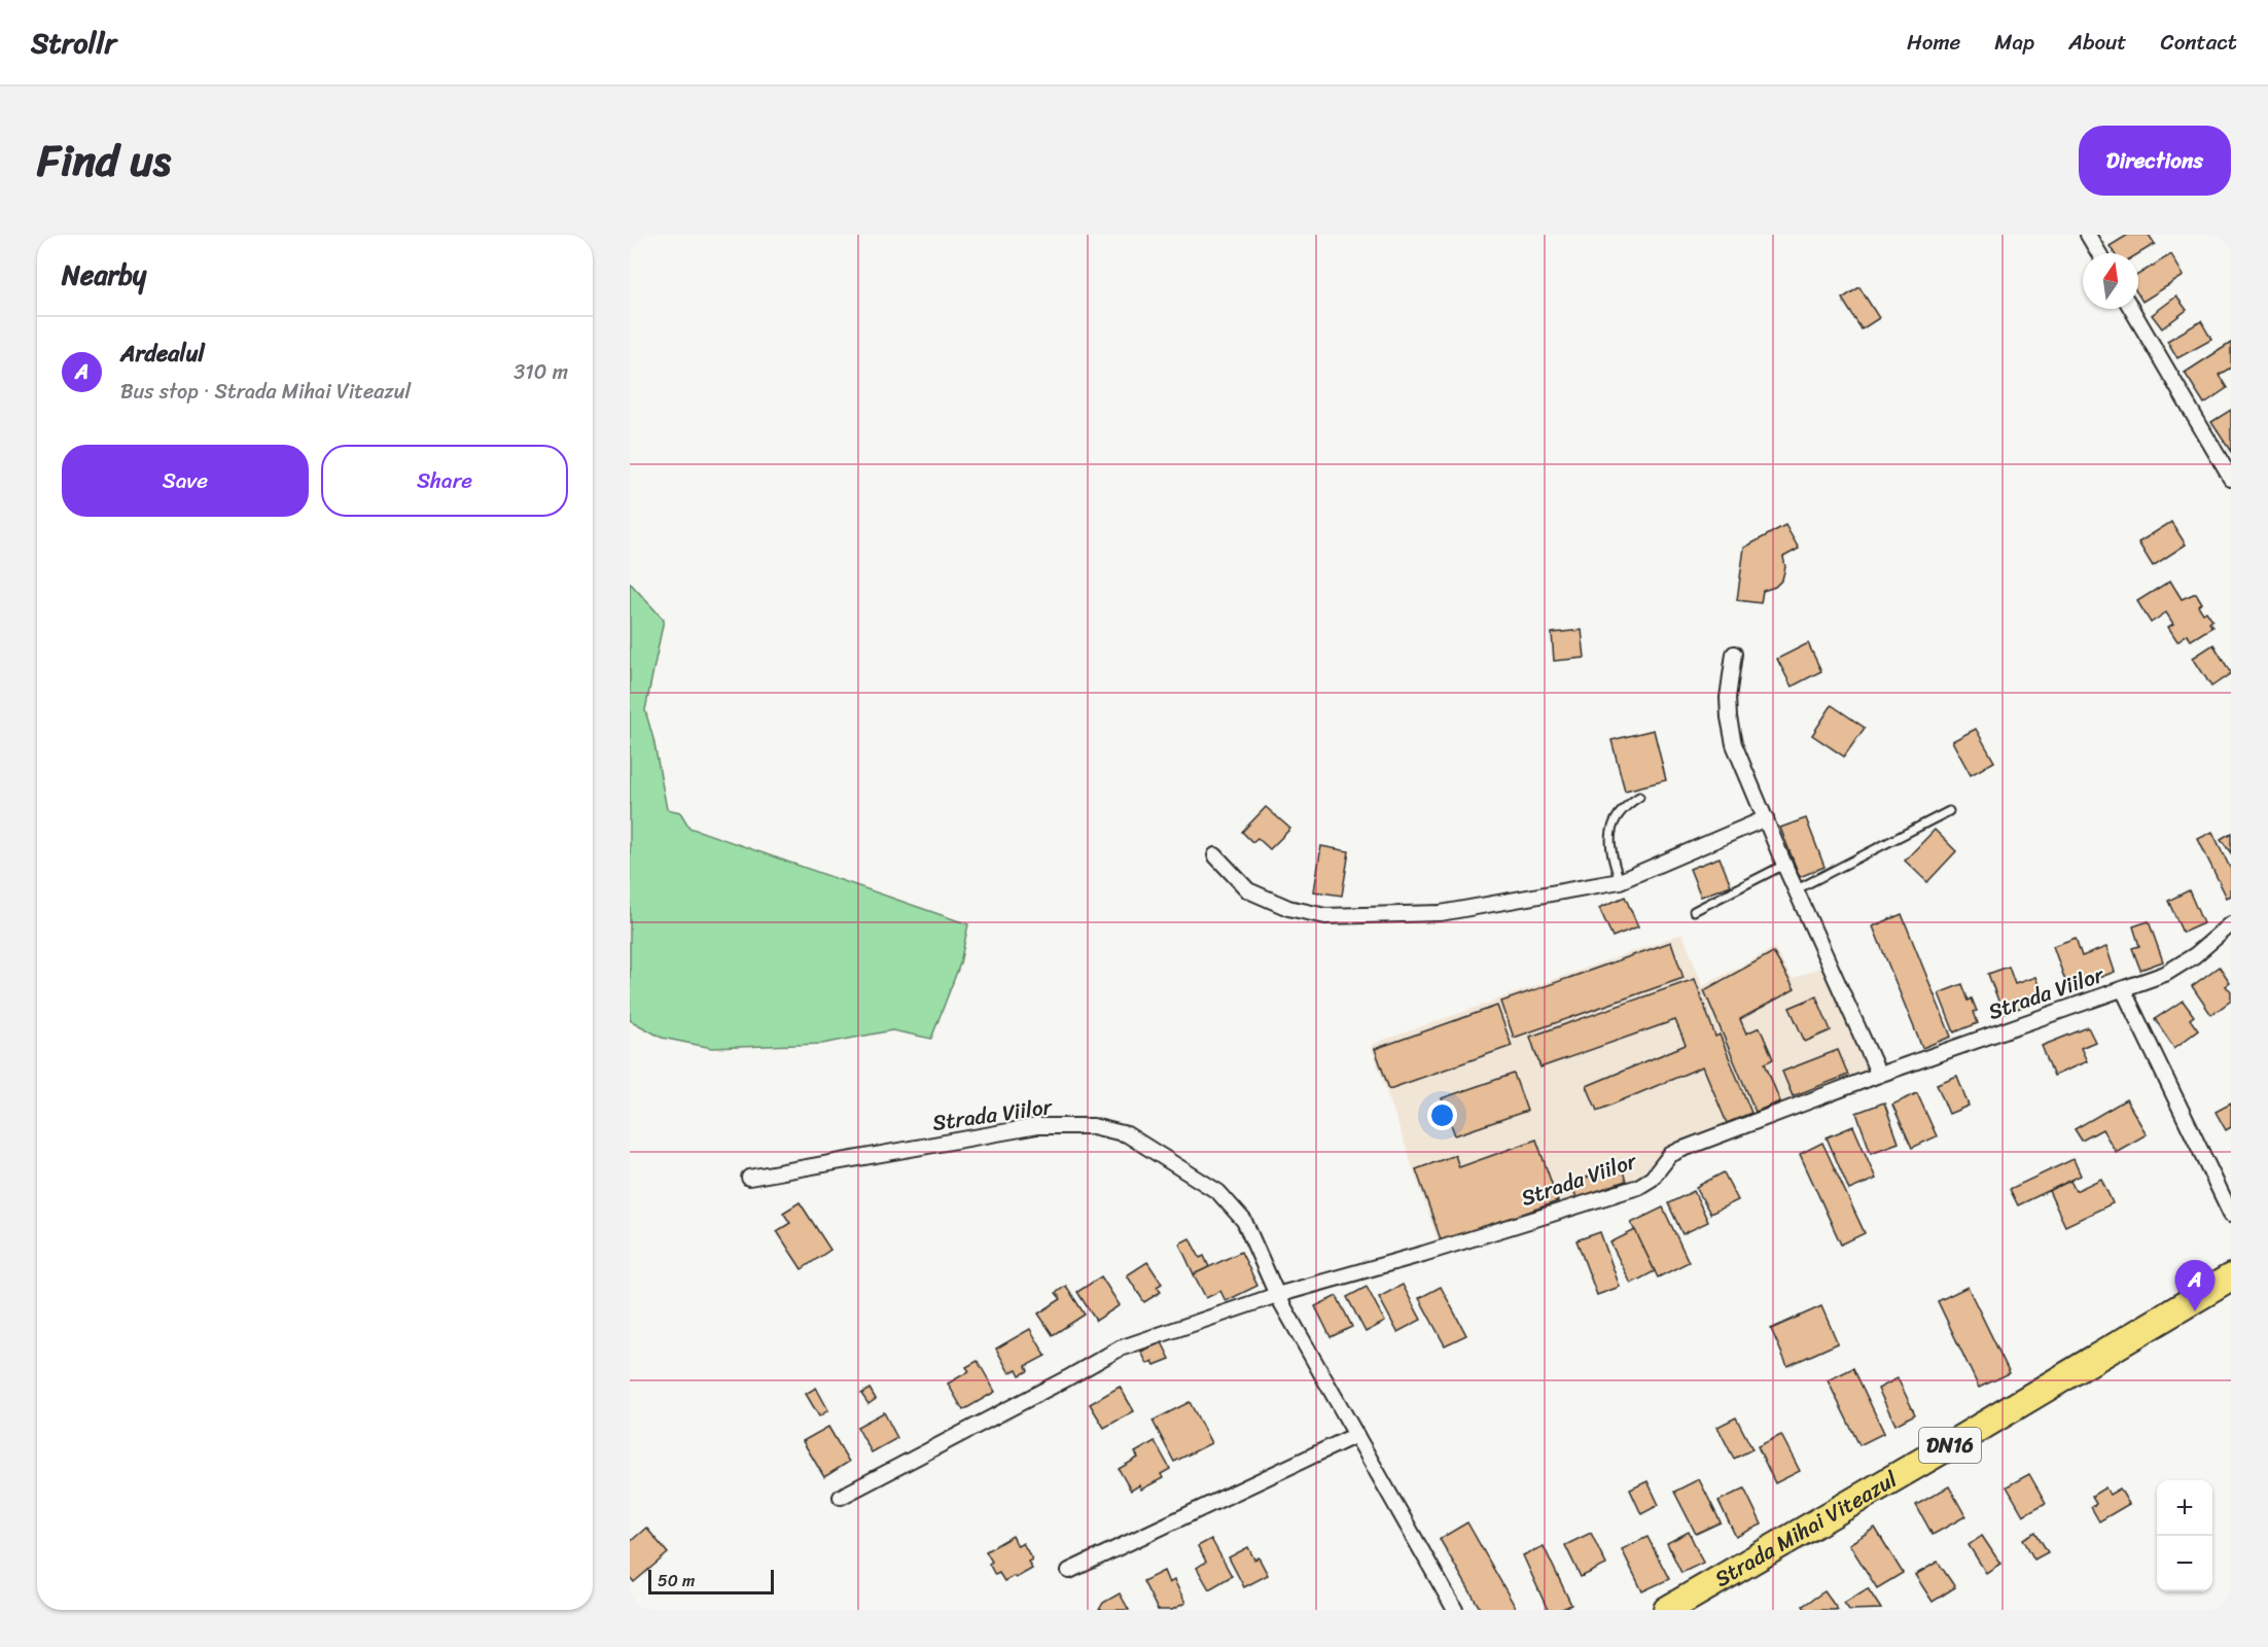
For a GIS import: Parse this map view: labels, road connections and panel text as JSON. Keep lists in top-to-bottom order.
{
  "streets": {
    "highway": ["DN16", "Strada Mihai Viteazul"],
    "street": ["Strada Viilor"]
  },
  "scale_bar": "50 m",
  "north": "top",
  "page": {
    "header": "Strollr",
    "nav": [
      "Home",
      "Map",
      "About",
      "Contact"
    ],
    "title": "Find us",
    "buttons": [
      "Directions",
      ["Save", "Share"]
    ],
    "heading": "Nearby",
    "list": [
      {
        "mark": "A",
        "name": "Ardealul",
        "note": "Bus stop · Strada Mihai Viteazul",
        "value": "310 m"
      }
    ],
    "pins": "A",
    "map_buttons": ["+", "−"],
    "scale": "50 m"
  }
}
